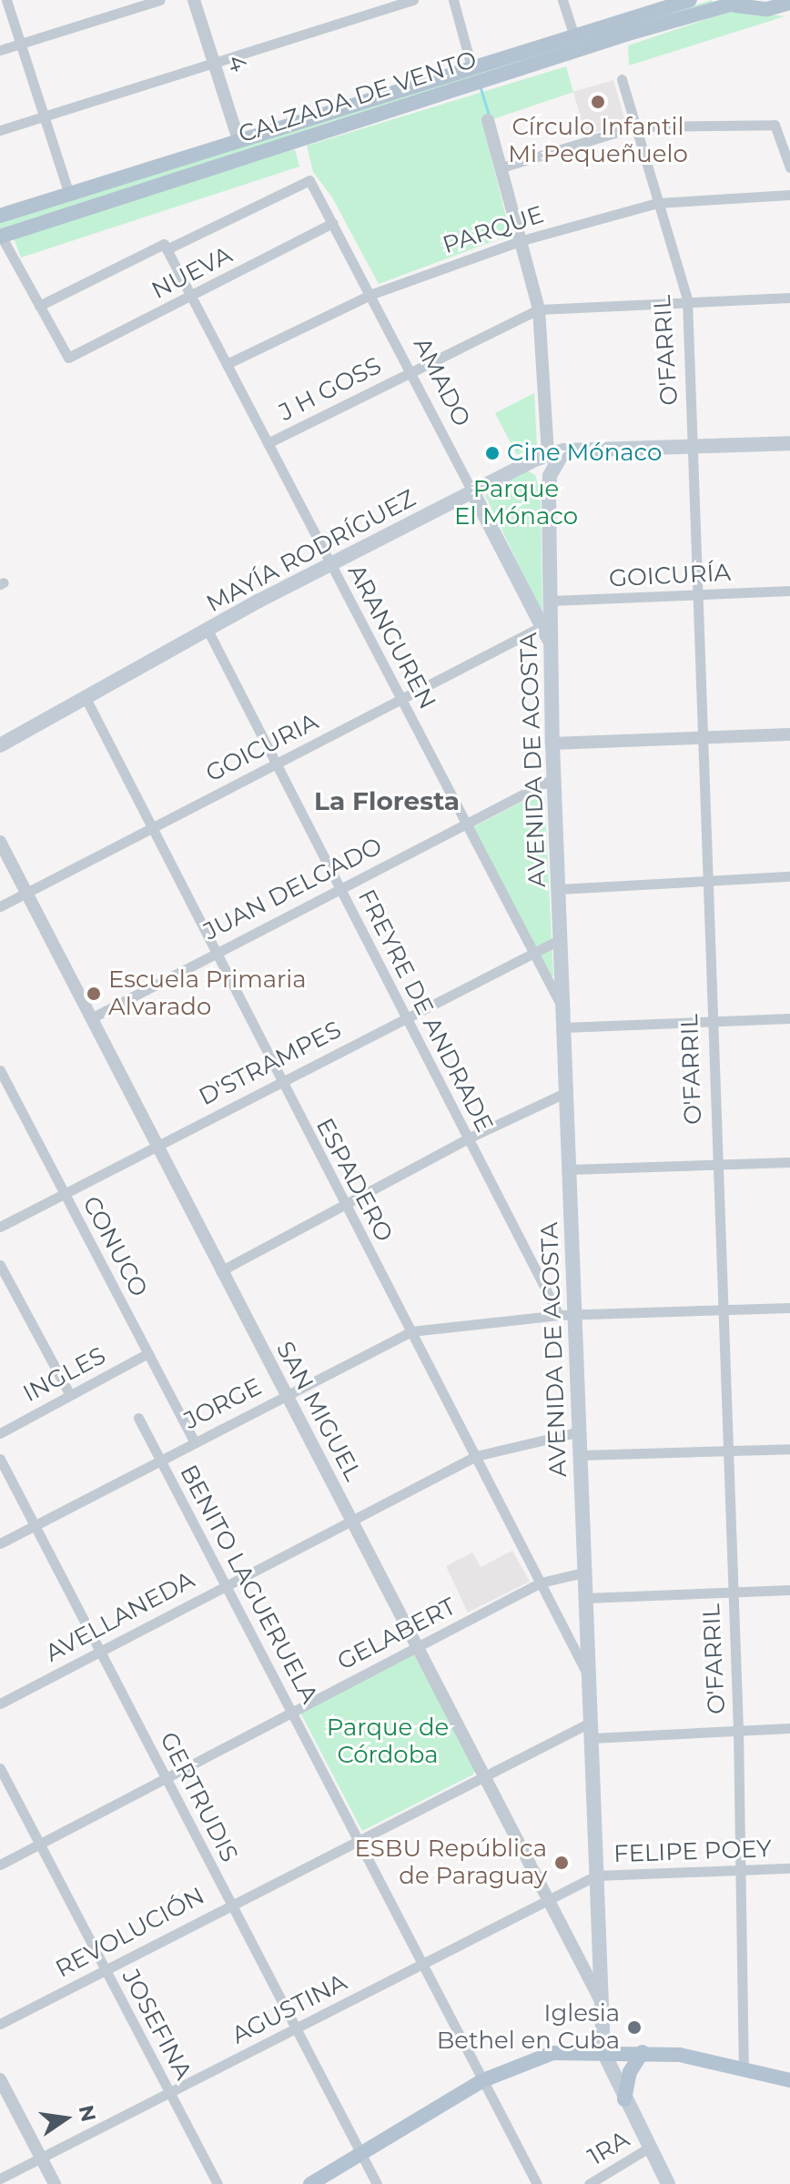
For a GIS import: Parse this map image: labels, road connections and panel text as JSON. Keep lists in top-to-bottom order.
{
  "streets": {
    "main road": [
      "CALZADA DE VENTO",
      "AMADO",
      "MAYÍA RODRÍGUEZ",
      "AVENIDA DE ACOSTA"
    ],
    "street": [
      "4",
      "PARQUE",
      "NUEVA",
      "O'FARRIL",
      "J H GOSS",
      "GOICURÍA",
      "ARANGUREN",
      "GOICURIA",
      "JUAN DELGADO",
      "FREYRE DE ANDRADE",
      "D'STRAMPES",
      "ESPADERO",
      "CONUCO",
      "INGLES",
      "JORGE",
      "SAN MIGUEL",
      "BENITO LAGUERUELA",
      "AVELLANEDA",
      "GELABERT",
      "GERTRUDIS",
      "FELIPE POEY",
      "REVOLUCIÓN",
      "AGUSTINA",
      "JOSEFINA",
      "1RA"
    ]
  },
  "crossings": [
    ["4", "CALZADA DE VENTO"],
    ["PARQUE", "O'FARRIL"],
    ["PARQUE", "AMADO"],
    ["PARQUE", "ARANGUREN"],
    ["NUEVA", "AMADO"],
    ["NUEVA", "ARANGUREN"],
    ["O'FARRIL", "J H GOSS"],
    ["O'FARRIL", "MAYÍA RODRÍGUEZ"],
    ["O'FARRIL", "GOICURÍA"],
    ["O'FARRIL", "FELIPE POEY"],
    ["AMADO", "J H GOSS"],
    ["AMADO", "MAYÍA RODRÍGUEZ"],
    ["AMADO", "ARANGUREN"],
    ["AMADO", "GOICURIA"],
    ["AMADO", "AVENIDA DE ACOSTA"],
    ["J H GOSS", "ARANGUREN"],
    ["MAYÍA RODRÍGUEZ", "ARANGUREN"],
    ["MAYÍA RODRÍGUEZ", "AVENIDA DE ACOSTA"],
    ["MAYÍA RODRÍGUEZ", "FREYRE DE ANDRADE"],
    ["MAYÍA RODRÍGUEZ", "ESPADERO"],
    ["GOICURÍA", "AVENIDA DE ACOSTA"],
    ["ARANGUREN", "GOICURIA"],
    ["ARANGUREN", "AVENIDA DE ACOSTA"],
    ["ARANGUREN", "JUAN DELGADO"],
    ["ARANGUREN", "D'STRAMPES"],
    ["GOICURIA", "FREYRE DE ANDRADE"],
    ["GOICURIA", "ESPADERO"],
    ["GOICURIA", "SAN MIGUEL"],
    ["AVENIDA DE ACOSTA", "JUAN DELGADO"],
    ["AVENIDA DE ACOSTA", "D'STRAMPES"],
    ["AVENIDA DE ACOSTA", "ESPADERO"],
    ["AVENIDA DE ACOSTA", "SAN MIGUEL"],
    ["AVENIDA DE ACOSTA", "AVELLANEDA"],
    ["AVENIDA DE ACOSTA", "GELABERT"],
    ["AVENIDA DE ACOSTA", "FELIPE POEY"],
    ["AVENIDA DE ACOSTA", "REVOLUCIÓN"],
    ["AVENIDA DE ACOSTA", "AGUSTINA"],
    ["AVENIDA DE ACOSTA", "1RA"],
    ["JUAN DELGADO", "FREYRE DE ANDRADE"],
    ["JUAN DELGADO", "ESPADERO"],
    ["JUAN DELGADO", "SAN MIGUEL"],
    ["FREYRE DE ANDRADE", "D'STRAMPES"],
    ["FREYRE DE ANDRADE", "JORGE"],
    ["D'STRAMPES", "ESPADERO"],
    ["D'STRAMPES", "CONUCO"],
    ["D'STRAMPES", "SAN MIGUEL"],
    ["ESPADERO", "JORGE"],
    ["ESPADERO", "AVELLANEDA"],
    ["ESPADERO", "GELABERT"],
    ["CONUCO", "INGLES"],
    ["CONUCO", "JORGE"],
    ["JORGE", "SAN MIGUEL"],
    ["JORGE", "BENITO LAGUERUELA"],
    ["JORGE", "GERTRUDIS"],
    ["SAN MIGUEL", "AVELLANEDA"],
    ["SAN MIGUEL", "GELABERT"],
    ["SAN MIGUEL", "REVOLUCIÓN"],
    ["SAN MIGUEL", "AGUSTINA"],
    ["BENITO LAGUERUELA", "AVELLANEDA"],
    ["BENITO LAGUERUELA", "GELABERT"],
    ["BENITO LAGUERUELA", "REVOLUCIÓN"],
    ["BENITO LAGUERUELA", "AGUSTINA"],
    ["AVELLANEDA", "GERTRUDIS"],
    ["GELABERT", "GERTRUDIS"],
    ["GELABERT", "JOSEFINA"],
    ["GERTRUDIS", "REVOLUCIÓN"],
    ["GERTRUDIS", "AGUSTINA"],
    ["FELIPE POEY", "AGUSTINA"],
    ["REVOLUCIÓN", "JOSEFINA"],
    ["AGUSTINA", "JOSEFINA"]
  ],
  "districts": ["La Floresta"],
  "parks": ["Parque El Mónaco", "Parque de Córdoba"],
  "places": [
    "Círculo Infantil Mi Pequeñuelo",
    "Cine Mónaco",
    "Escuela Primaria Alvarado",
    "ESBU República de Paraguay",
    "Iglesia Bethel en Cuba"
  ],
  "north": "right"
}
